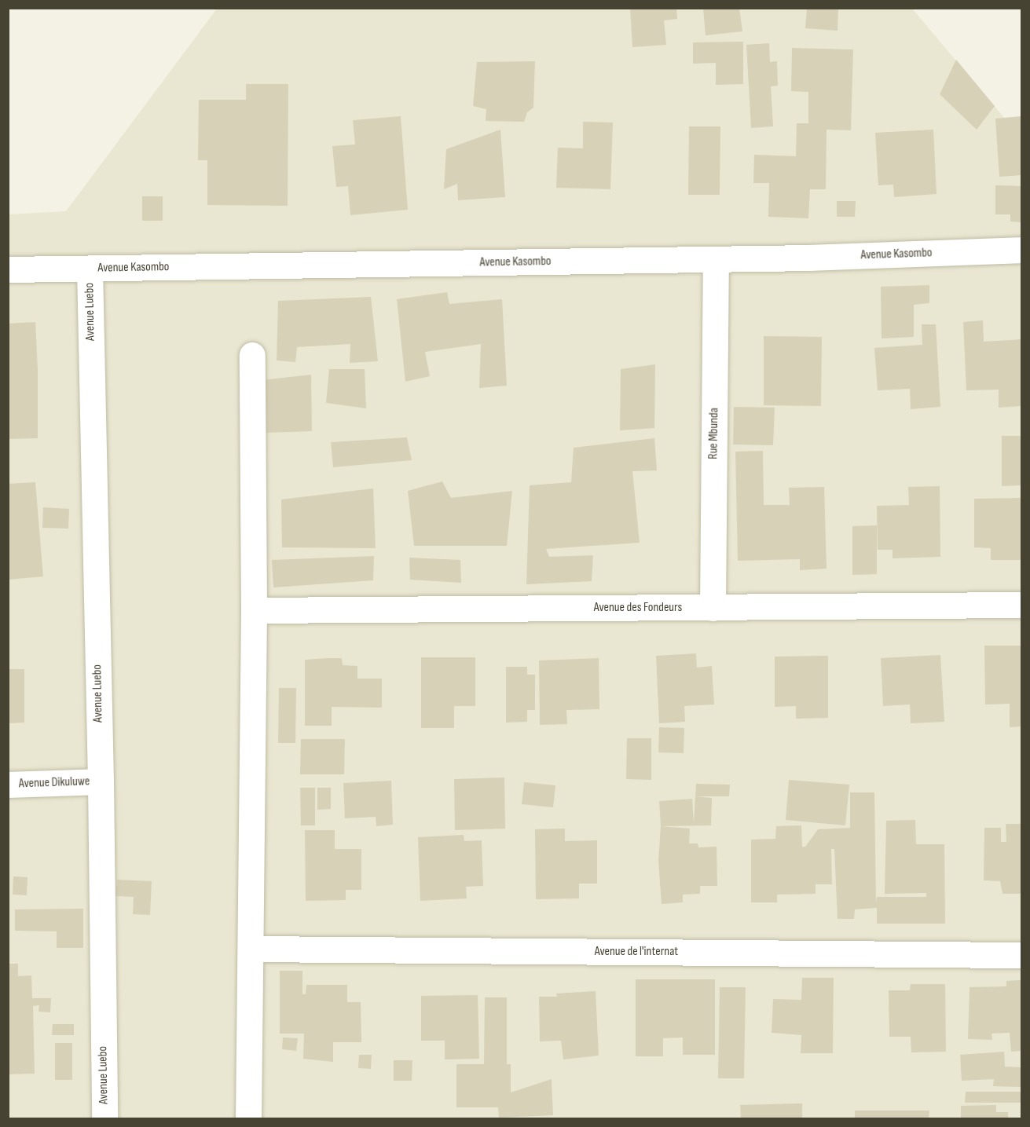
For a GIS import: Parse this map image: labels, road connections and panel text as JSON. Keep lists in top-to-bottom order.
{
  "streets": {
    "street": [
      "Avenue Kasombo",
      "Avenue Luebo",
      "Rue Mbunda",
      "Avenue des Fondeurs",
      "Avenue Dikuluwe",
      "Avenue de l'internat"
    ]
  },
  "crossings": [
    ["Avenue Kasombo", "Avenue Luebo"],
    ["Avenue Kasombo", "Rue Mbunda"],
    ["Avenue Luebo", "Avenue Dikuluwe"],
    ["Rue Mbunda", "Avenue des Fondeurs"]
  ]
}
